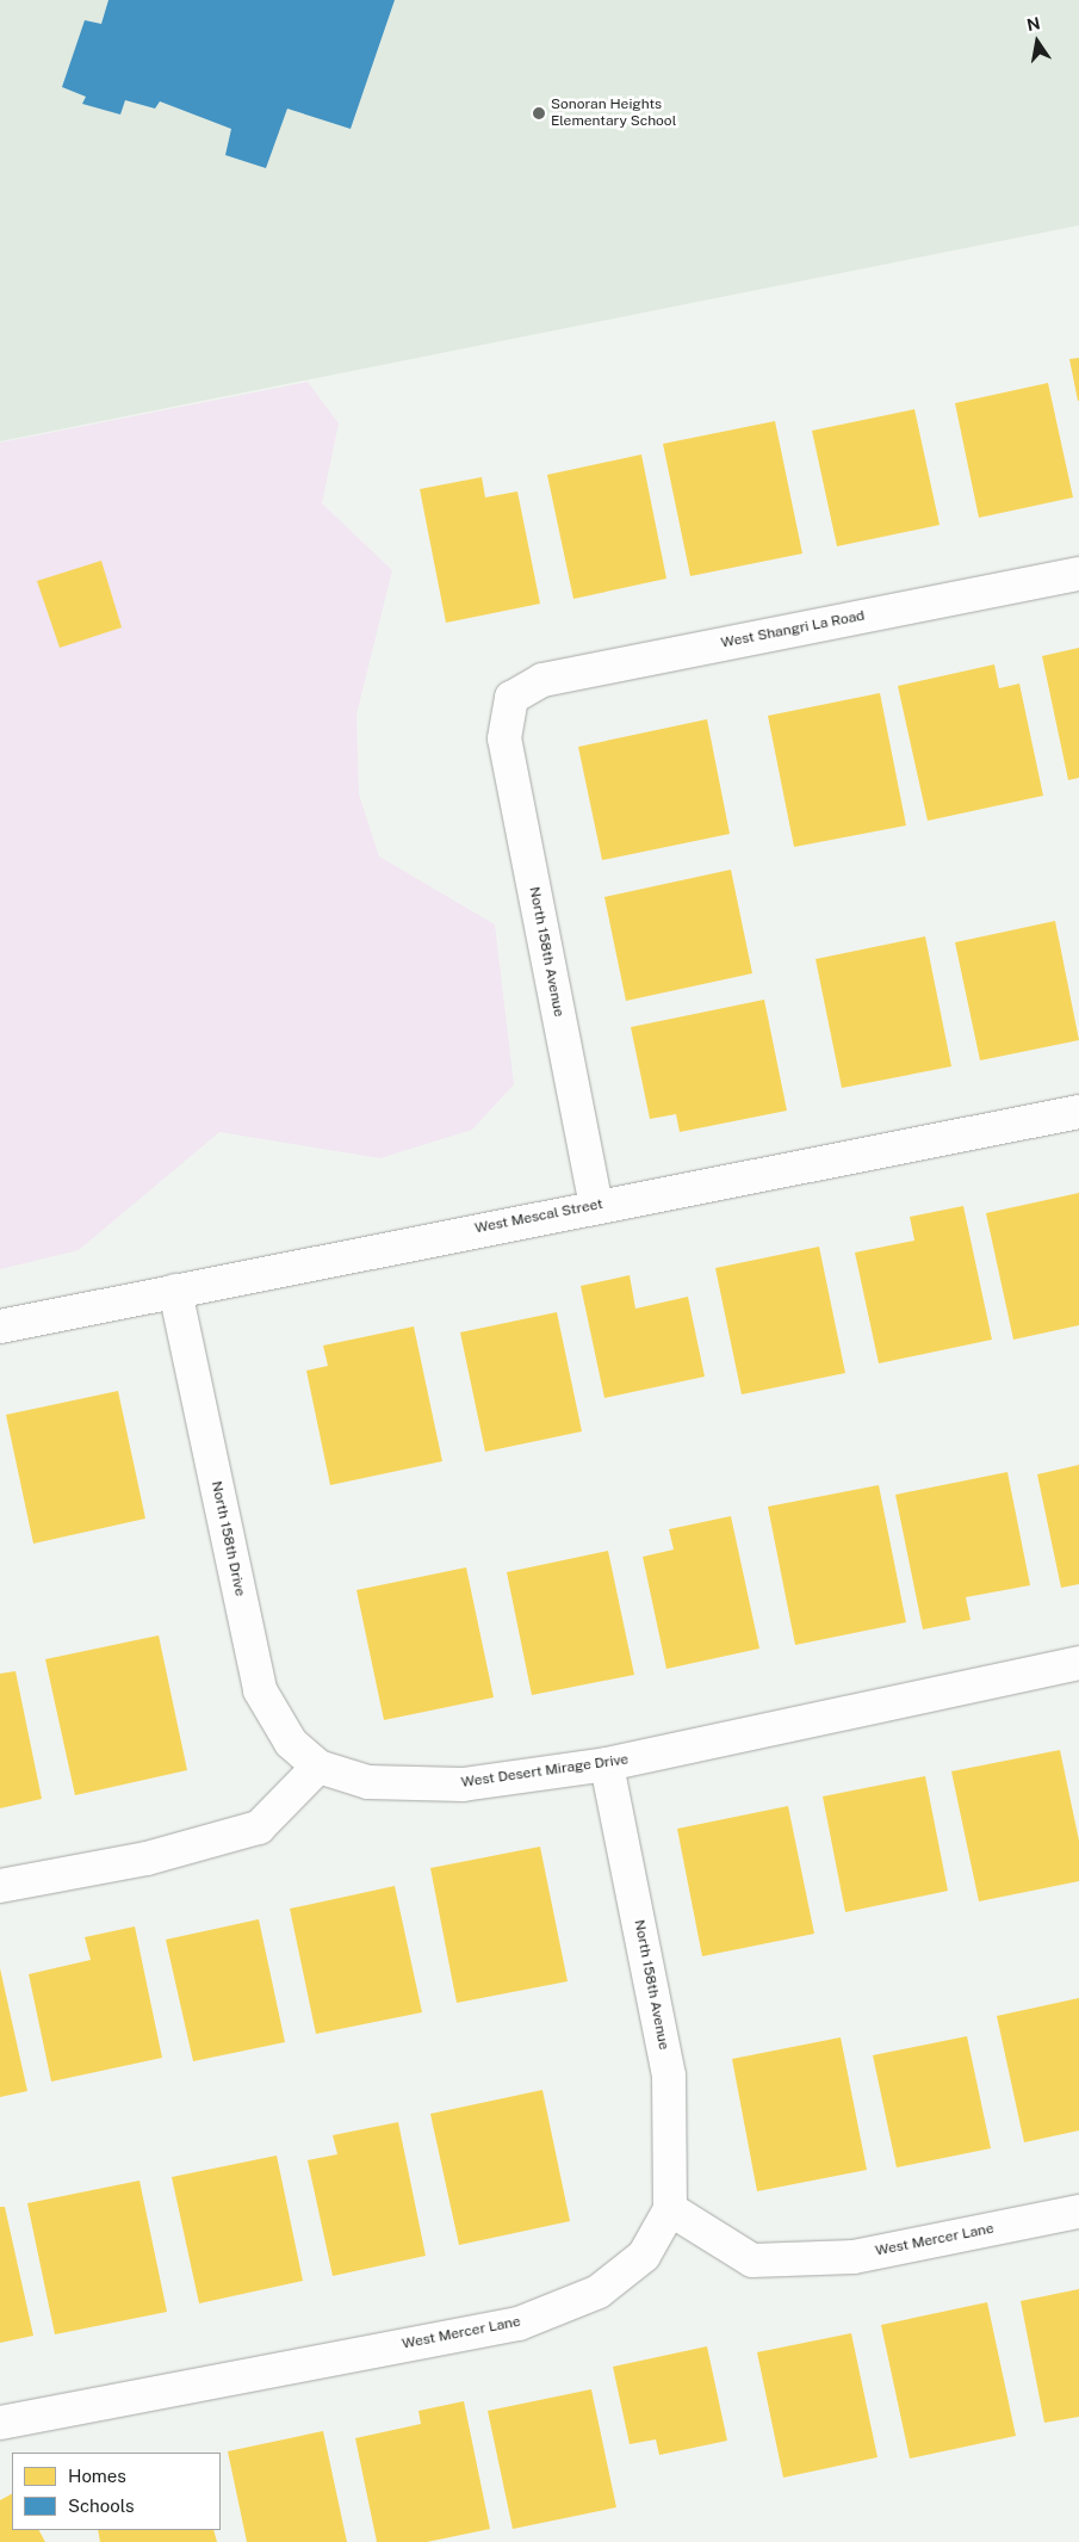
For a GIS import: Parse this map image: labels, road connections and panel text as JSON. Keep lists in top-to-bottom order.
{
  "streets": {
    "street": [
      "West Shangri La Road",
      "North 158th Avenue",
      "West Mescal Street",
      "North 158th Drive",
      "West Desert Mirage Drive",
      "West Mercer Lane"
    ]
  },
  "crossings": [
    ["West Shangri La Road", "North 158th Avenue"],
    ["North 158th Avenue", "West Mescal Street"],
    ["North 158th Avenue", "West Desert Mirage Drive"],
    ["North 158th Avenue", "West Mercer Lane"],
    ["West Mescal Street", "North 158th Drive"],
    ["North 158th Drive", "West Desert Mirage Drive"]
  ],
  "places": ["Sonoran Heights Elementary School"],
  "legend": ["Homes", "Schools"],
  "north": "top"
}
